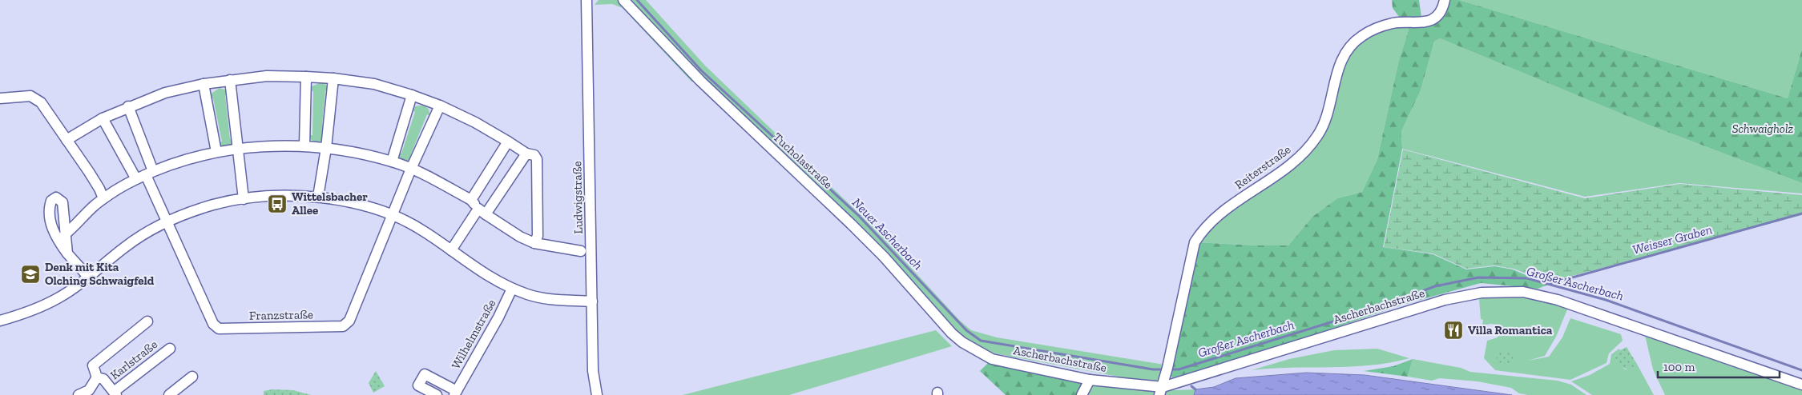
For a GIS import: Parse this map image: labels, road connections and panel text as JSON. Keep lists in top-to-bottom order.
{
  "streets": {
    "street": [
      "Tucholastraße",
      "Reiterstraße",
      "Ludwigstraße",
      "Ascherbachstraße",
      "Franzstraße",
      "Wilhelmstraße",
      "Karlstraße"
    ]
  },
  "crossings": [
    ["Tucholastraße", "Ascherbachstraße"],
    ["Reiterstraße", "Ascherbachstraße"]
  ],
  "water": ["Neuer Ascherbach", "Weisser Graben", "Großer Ascherbach"],
  "parks": ["Schwaigholz"],
  "places": {
    "bus stop": ["Wittelsbacher Allee"],
    "school or university": ["Denk mit Kita Olching Schwaigfeld"],
    "restaurant": ["Villa Romantica"]
  },
  "scale_bar": "100 m"
}
